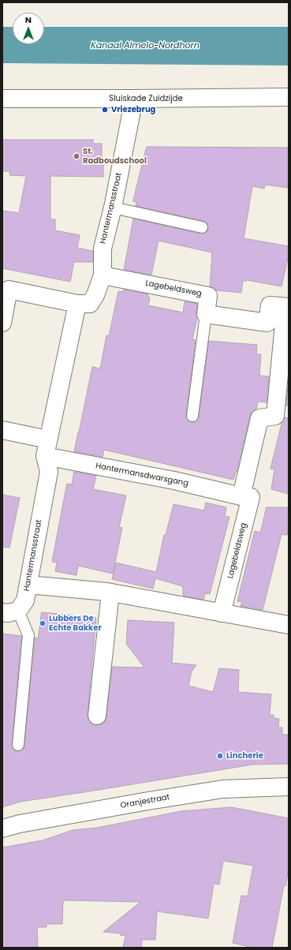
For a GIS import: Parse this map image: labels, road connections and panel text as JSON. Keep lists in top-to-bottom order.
{
  "streets": {
    "street": [
      "Sluiskade Zuidzijde",
      "Hantermansstraat",
      "Lagebeldsweg",
      "Hantermansdwarsgang",
      "Oranjestraat"
    ]
  },
  "crossings": [
    ["Sluiskade Zuidzijde", "Hantermansstraat"],
    ["Hantermansstraat", "Lagebeldsweg"],
    ["Hantermansstraat", "Hantermansdwarsgang"],
    ["Lagebeldsweg", "Hantermansdwarsgang"]
  ],
  "water": ["Kanaal Almelo-Nordhorn"],
  "places": [
    "Vriezebrug",
    "St. Radboudschool",
    "Lubbers De Echte Bakker",
    "Lincherie"
  ],
  "north": "top"
}
